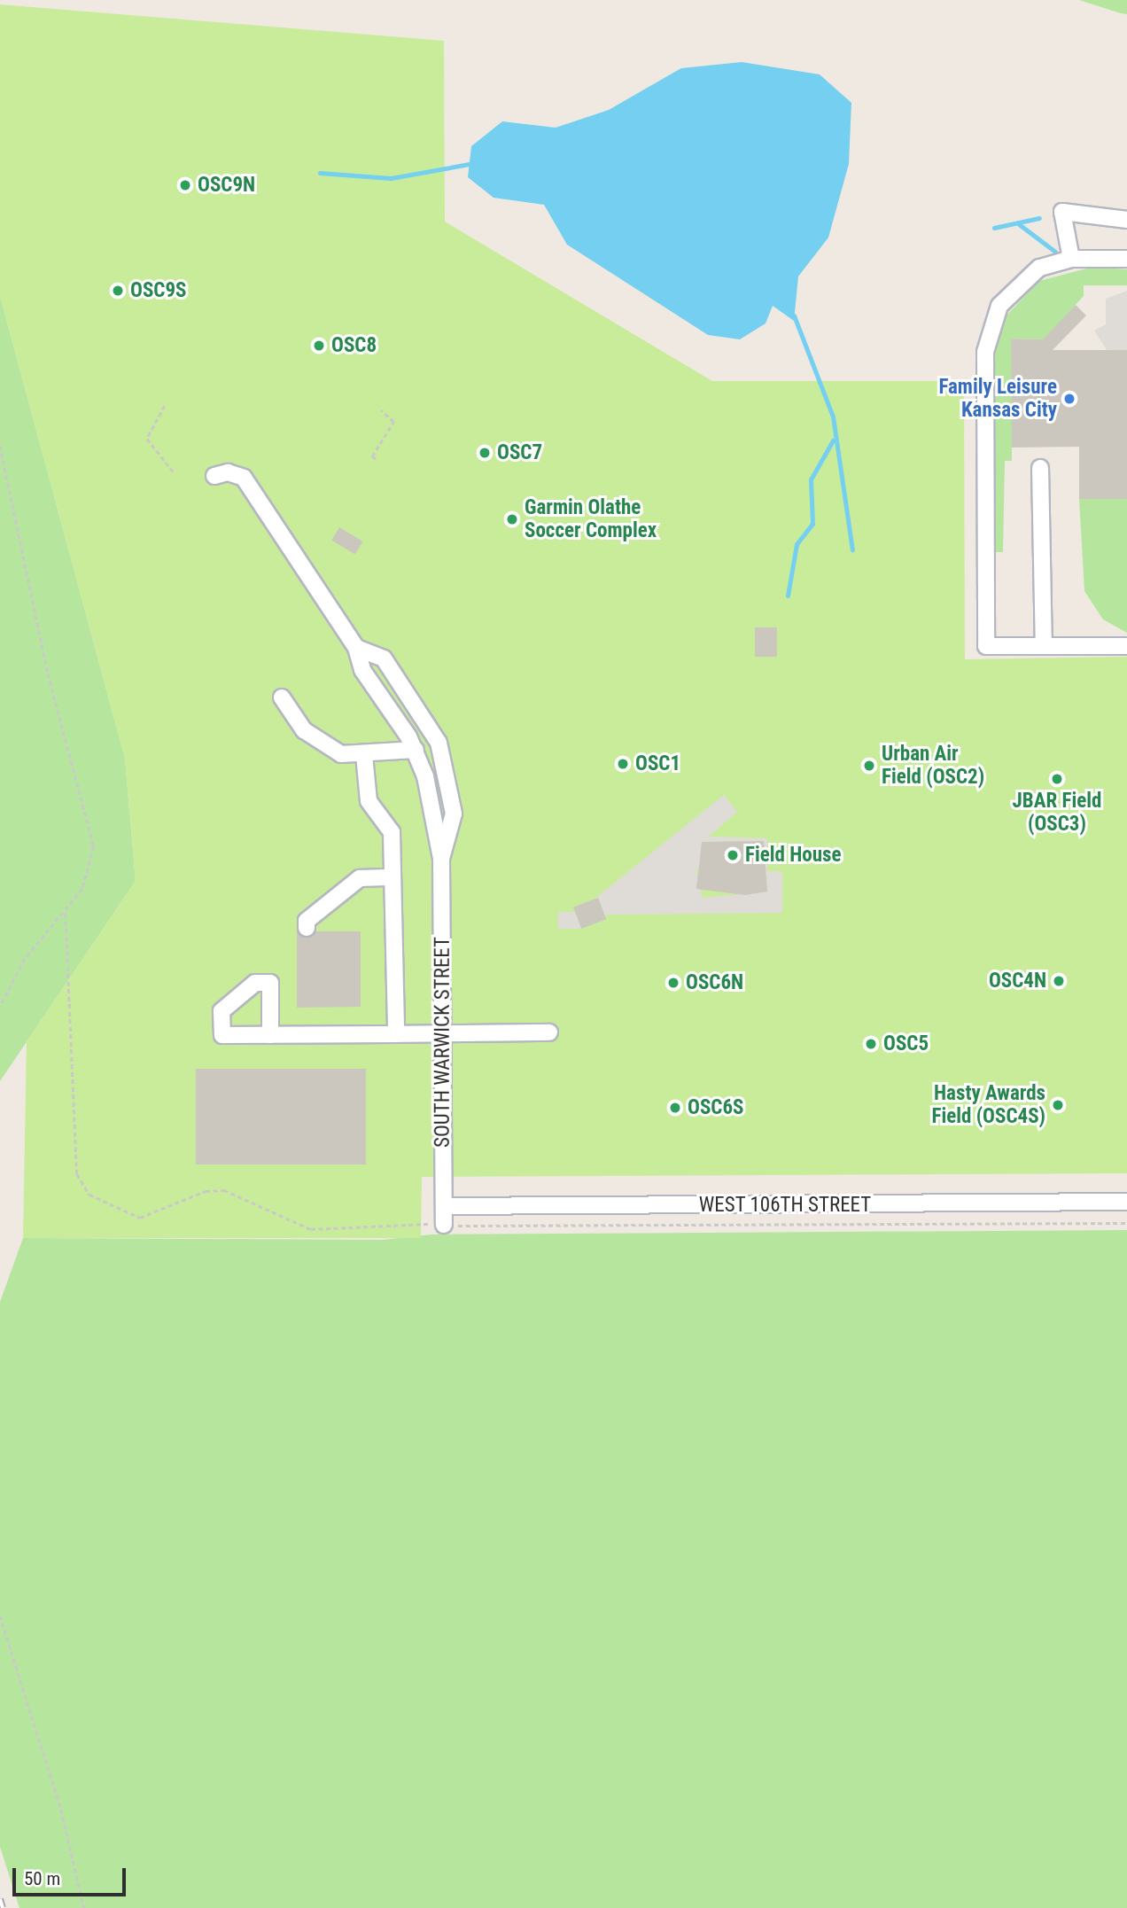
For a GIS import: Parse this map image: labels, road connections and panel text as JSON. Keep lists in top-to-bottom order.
{
  "streets": {
    "street": ["SOUTH WARWICK STREET", "WEST 106TH STREET"]
  },
  "crossings": [
    ["SOUTH WARWICK STREET", "WEST 106TH STREET"]
  ],
  "places": [
    "OSC9N",
    "OSC9S",
    "OSC8",
    "Family Leisure Kansas City",
    "OSC7",
    "Garmin Olathe Soccer Complex",
    "OSC1",
    "Urban Air Field (OSC2)",
    "JBAR Field (OSC3)",
    "Field House",
    "OSC4N",
    "OSC6N",
    "OSC5",
    "Hasty Awards Field (OSC4S)",
    "OSC6S"
  ],
  "scale_bar": "50 m"
}
